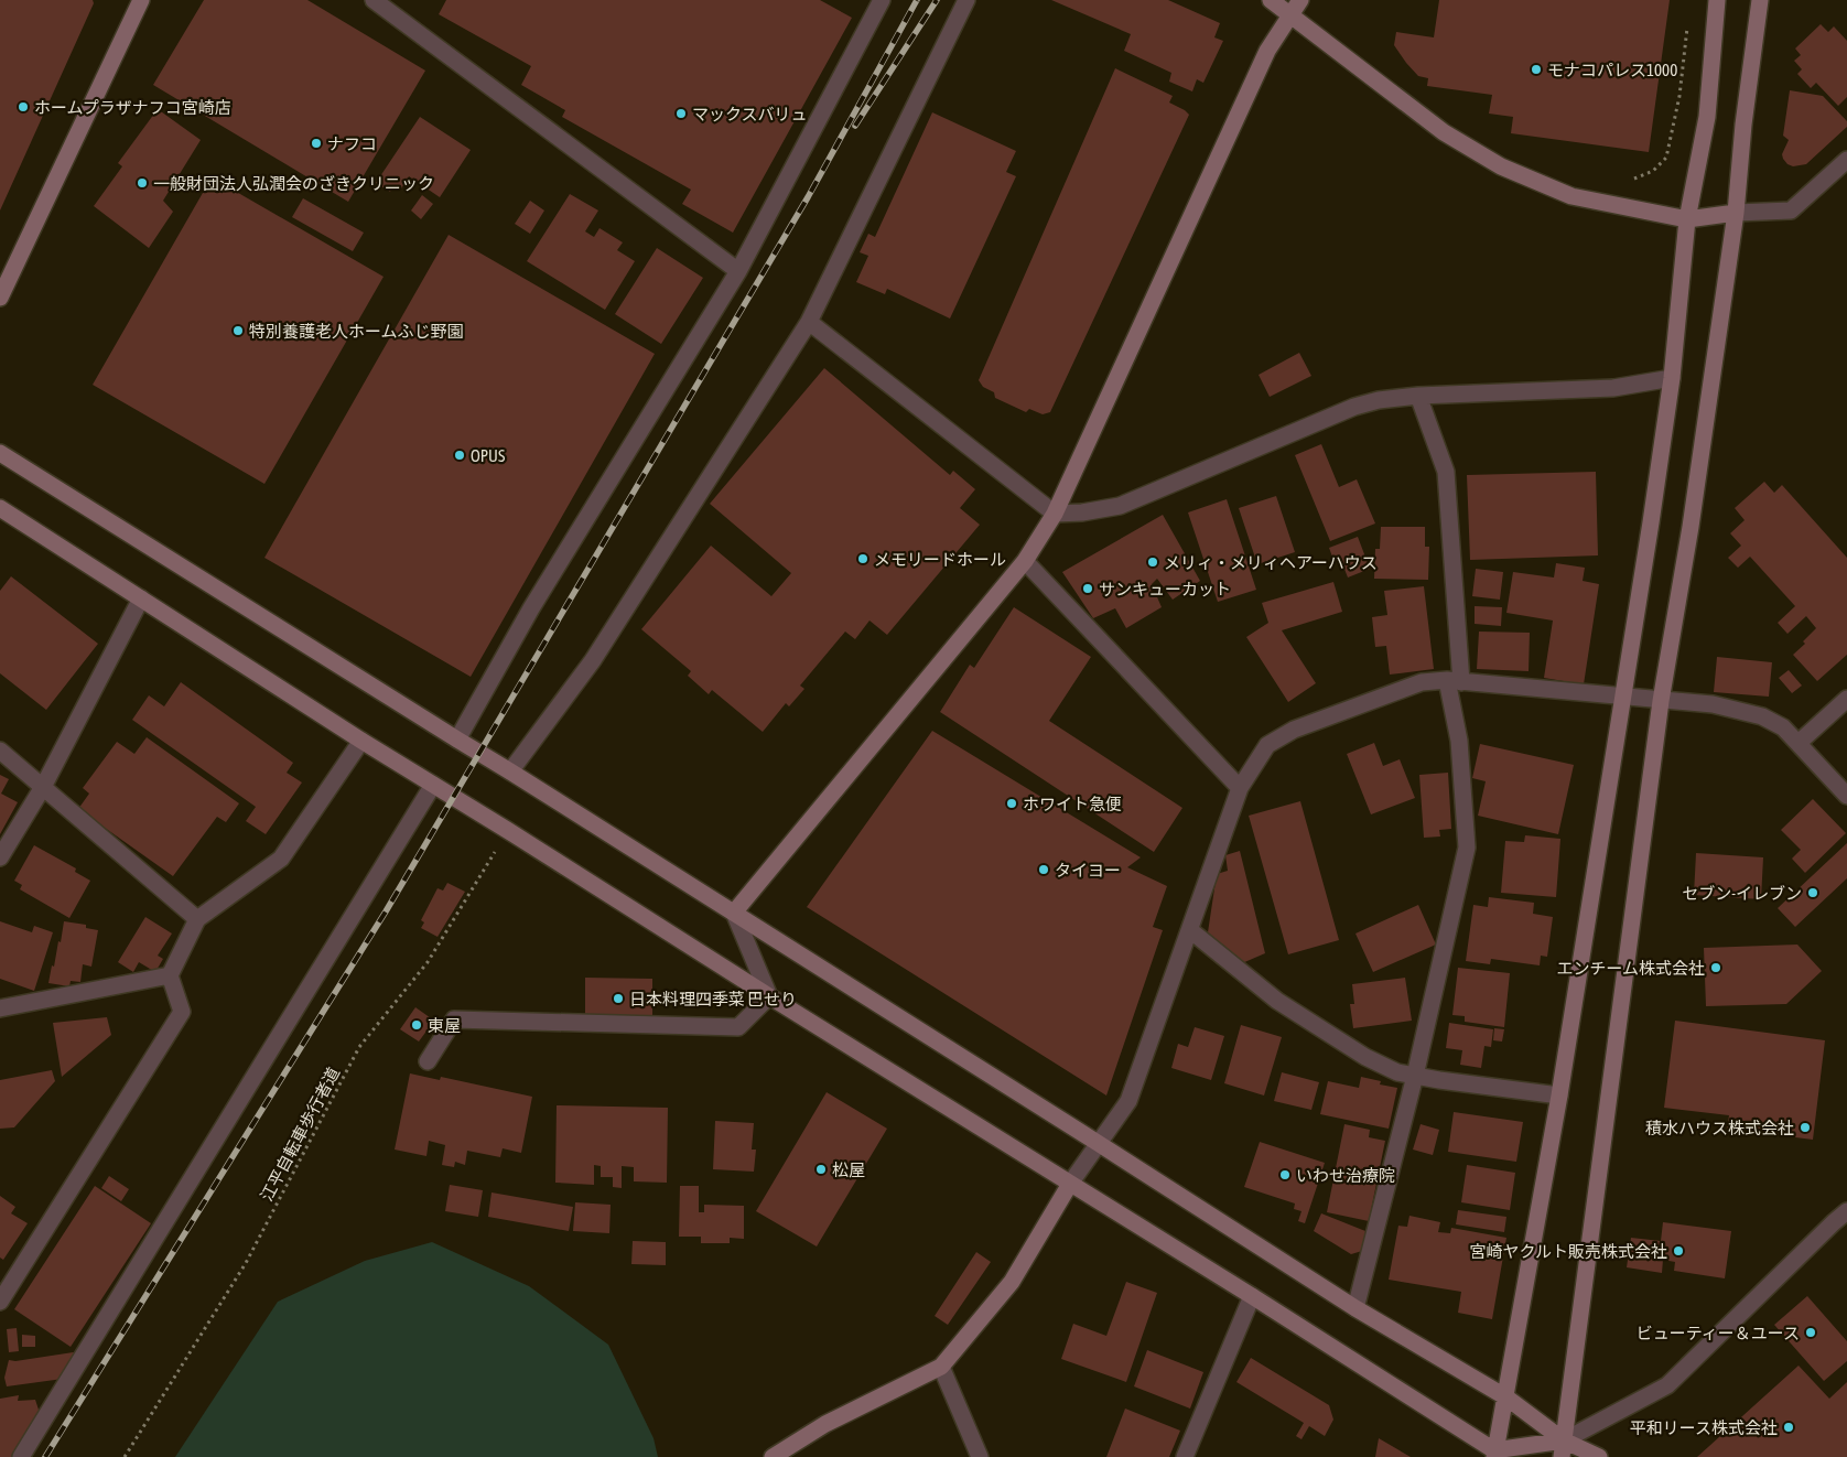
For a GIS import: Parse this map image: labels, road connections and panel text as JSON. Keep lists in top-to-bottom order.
{
  "streets": {
    "path": ["江平自転車歩行者道"]
  },
  "places": [
    "モナコパレス1000",
    "ホームプラザナフコ宮崎店",
    "マックスバリュ",
    "ナフコ",
    "一般財団法人弘潤会のざきクリニック",
    "特別養護老人ホームふじ野園",
    "OPUS",
    "メモリードホール",
    "メリィ・メリィヘアーハウス",
    "サンキューカット",
    "ホワイト急便",
    "タイヨー",
    "セブン-イレブン",
    "エンチーム株式会社",
    "日本料理四季菜 巴せり",
    "東屋",
    "積水ハウス株式会社",
    "松屋",
    "いわせ治療院",
    "宮崎ヤクルト販売株式会社",
    "ビューティー＆ユース",
    "平和リース株式会社"
  ]
}
